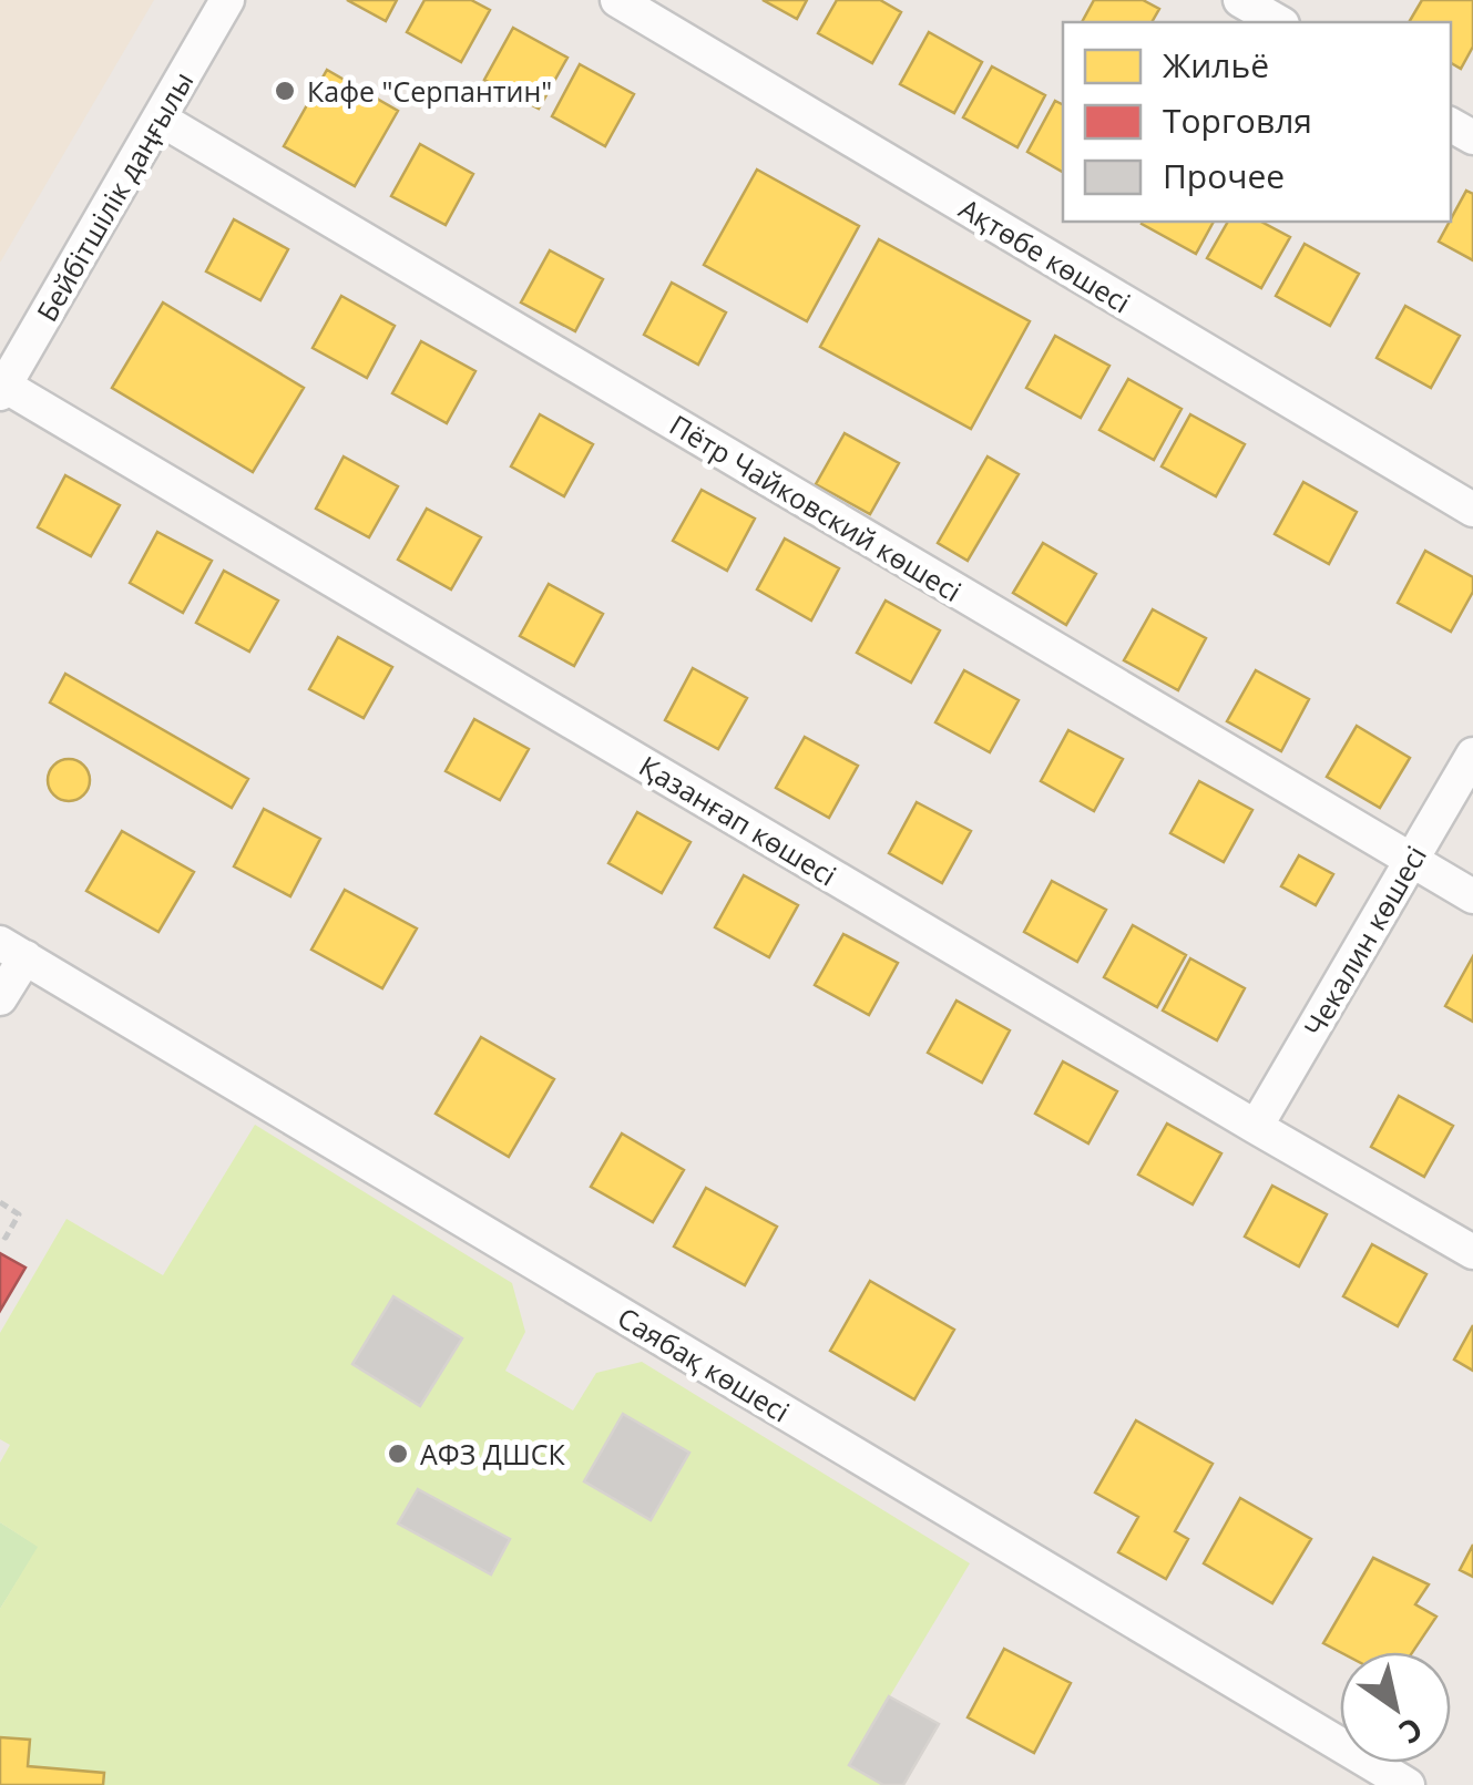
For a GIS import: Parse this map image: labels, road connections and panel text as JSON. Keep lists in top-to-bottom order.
{
  "streets": {
    "street": [
      "Бейбітшілік даңғылы",
      "Ақтөбе көшесі",
      "Пётр Чайковский көшесі",
      "Қазанғап көшесі",
      "Чекалин көшесі",
      "Саябақ көшесі"
    ]
  },
  "crossings": [
    ["Бейбітшілік даңғылы", "Пётр Чайковский көшесі"],
    ["Бейбітшілік даңғылы", "Қазанғап көшесі"],
    ["Пётр Чайковский көшесі", "Чекалин көшесі"],
    ["Қазанғап көшесі", "Чекалин көшесі"]
  ],
  "places": ["Кафе \"Серпантин\"", "АФЗ ДШСК"],
  "legend": ["Жильё", "Торговля", "Прочее"],
  "north": "bottom right"
}
